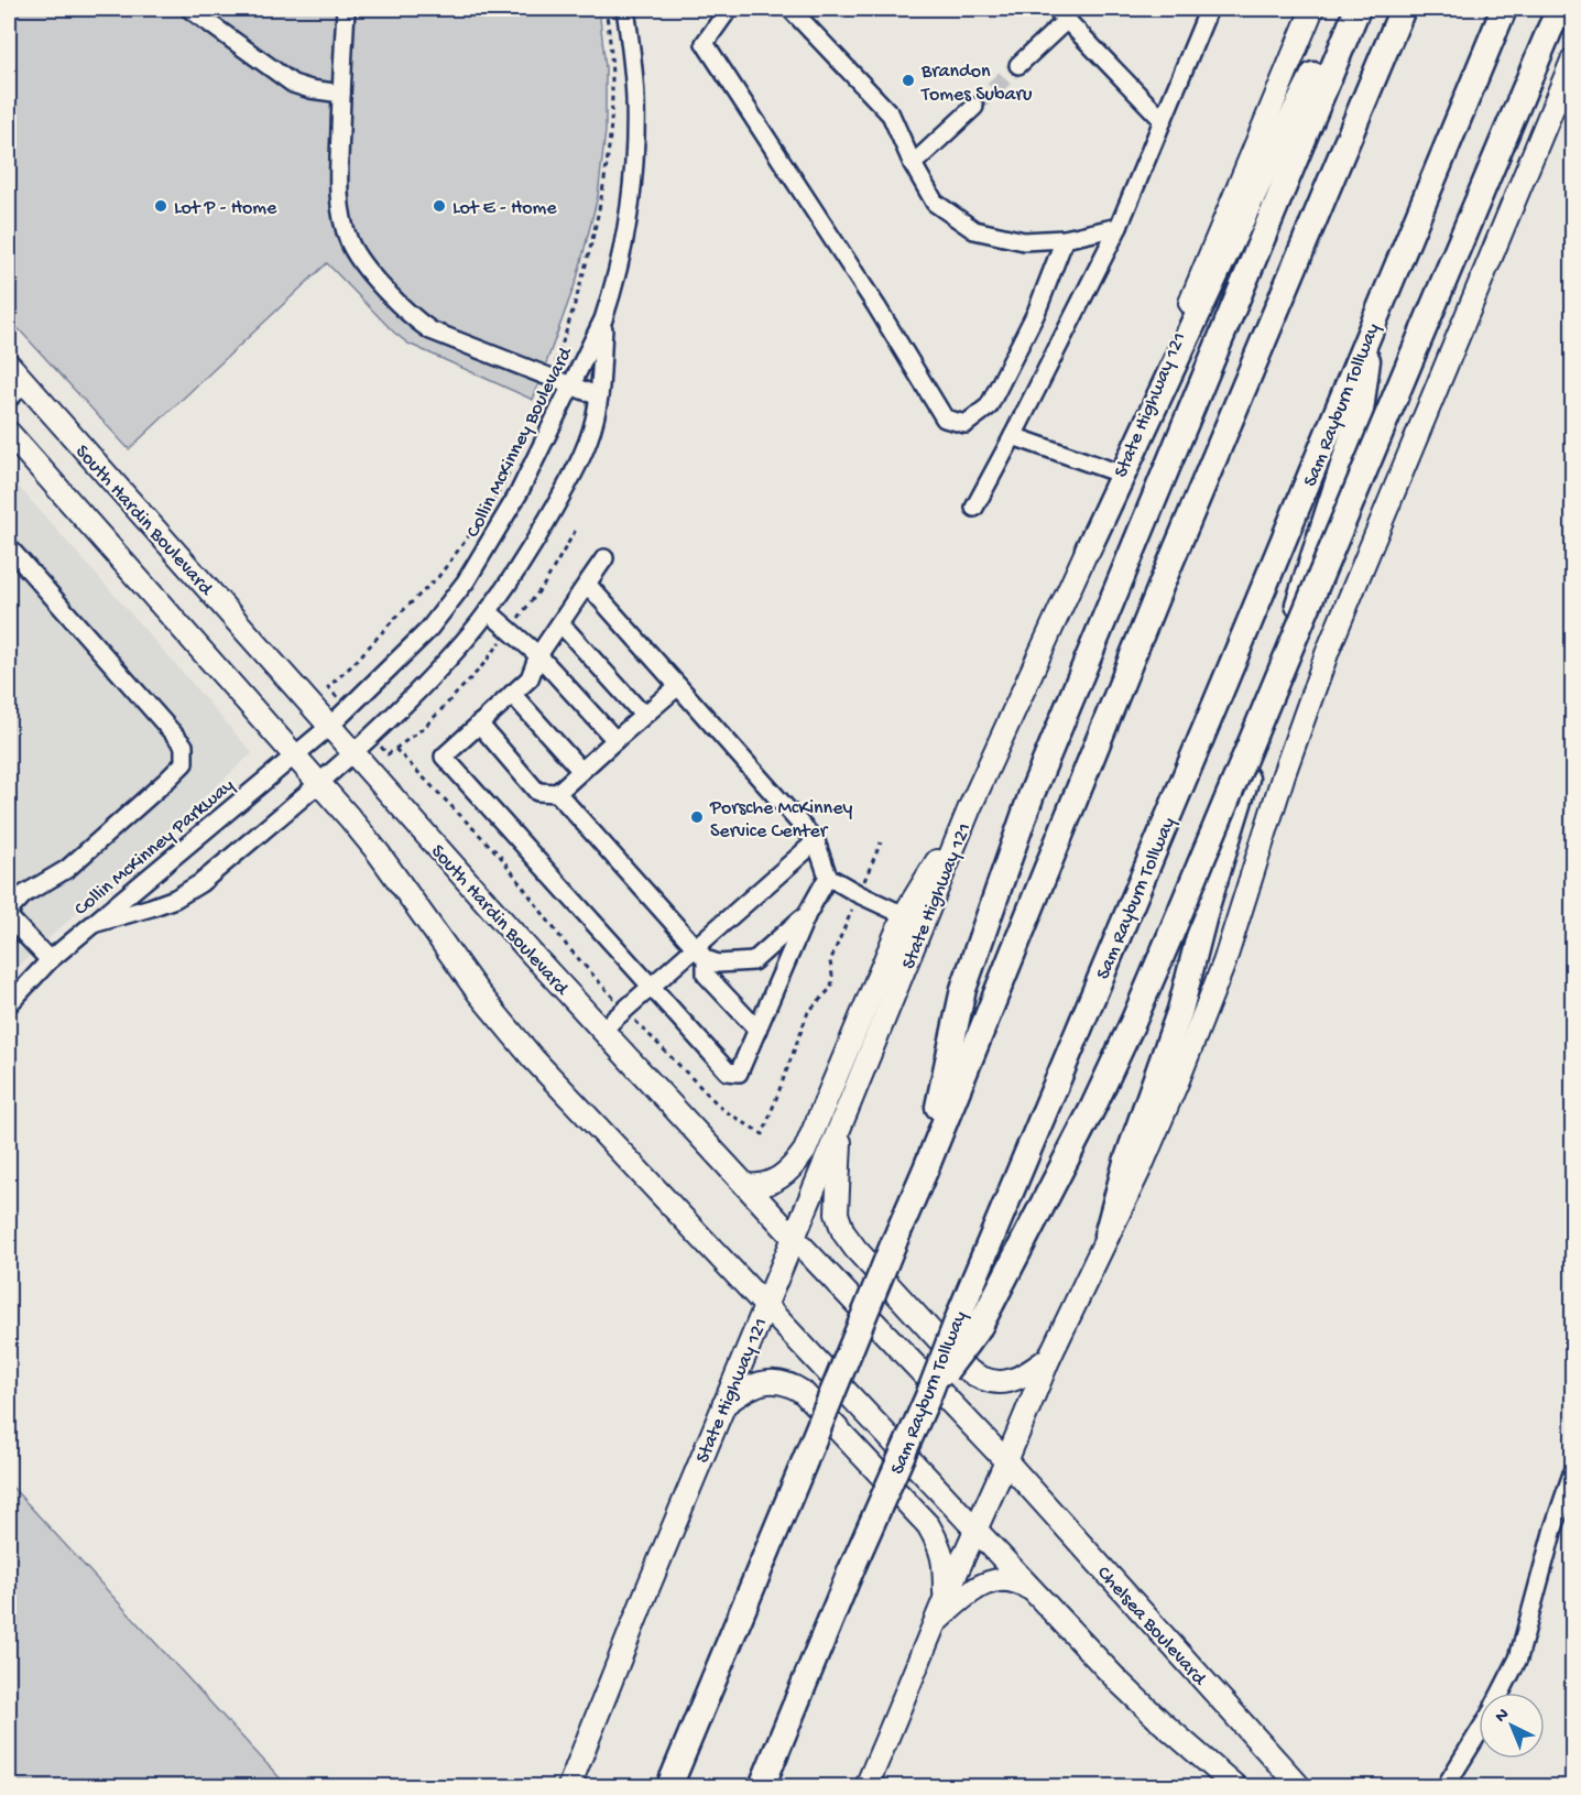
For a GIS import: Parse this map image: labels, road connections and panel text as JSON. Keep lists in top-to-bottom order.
{
  "streets": {
    "highway": ["Sam Rayburn Tollway"],
    "main road": ["State Highway 121", "South Hardin Boulevard", "Chelsea Boulevard"],
    "street": ["Collin McKinney Boulevard", "Collin McKinney Parkway"]
  },
  "crossings": [
    ["State Highway 121", "South Hardin Boulevard"],
    ["Collin McKinney Boulevard", "South Hardin Boulevard"],
    ["Collin McKinney Boulevard", "Collin McKinney Parkway"],
    ["South Hardin Boulevard", "Collin McKinney Parkway"],
    ["South Hardin Boulevard", "Chelsea Boulevard"]
  ],
  "places": [
    "Brandon Tomes Subaru",
    "Lot P - Home",
    "Lot E - Home",
    "Porsche McKinney Service Center"
  ],
  "north": "top left"
}
